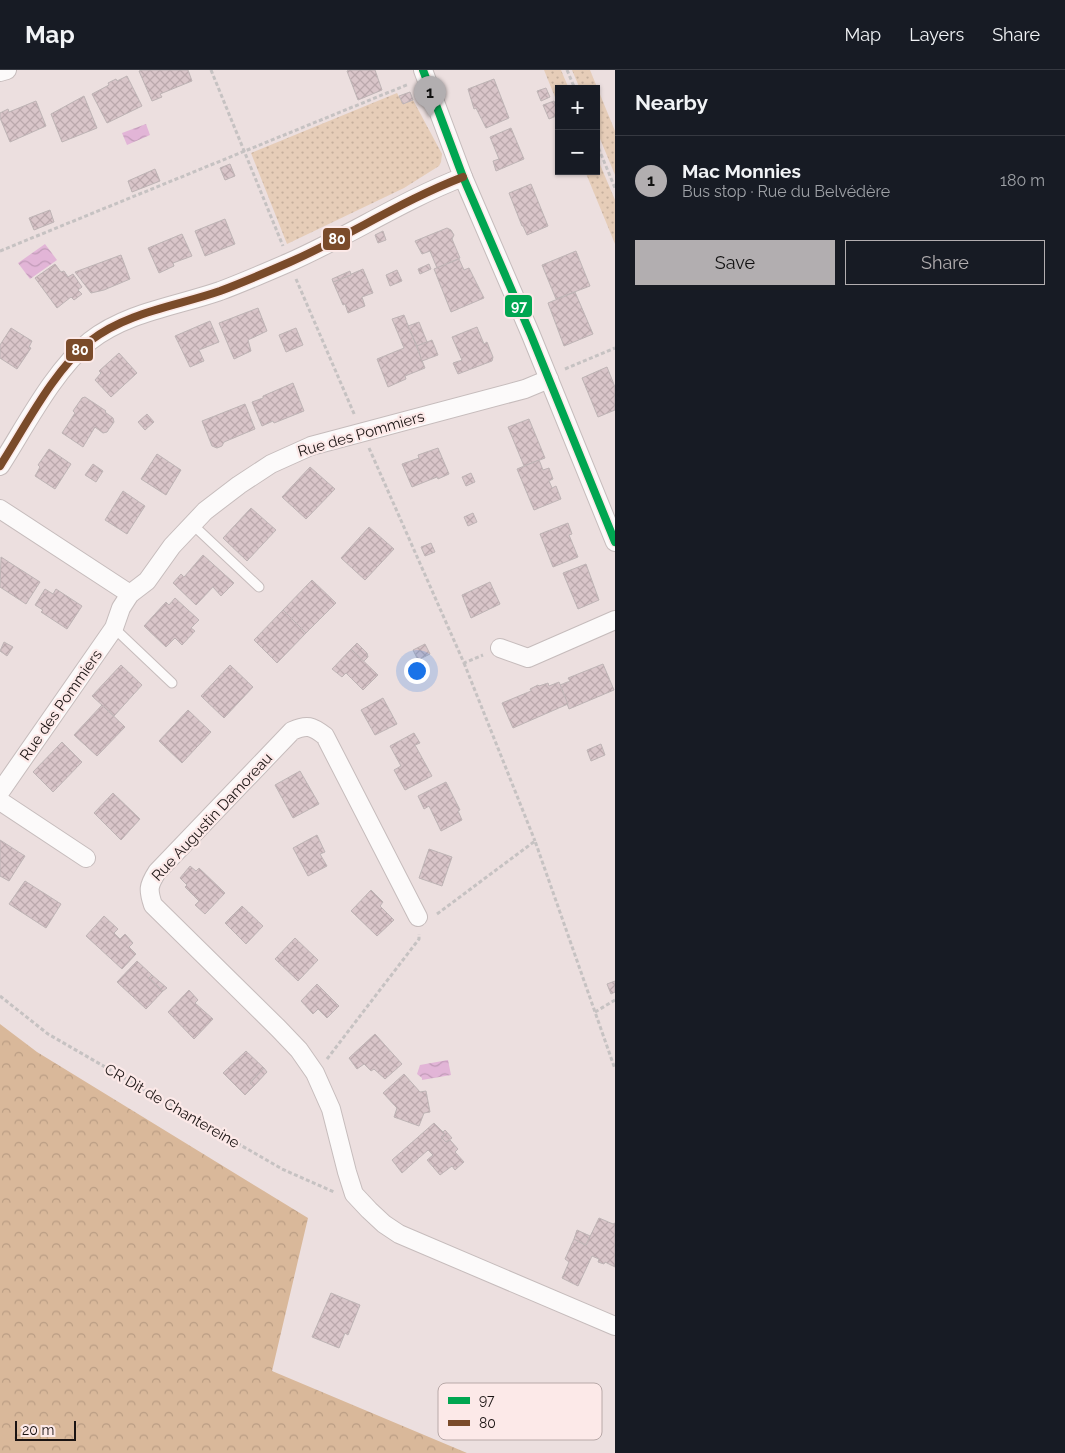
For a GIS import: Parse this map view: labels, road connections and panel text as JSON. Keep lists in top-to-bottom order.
{
  "streets": {
    "street": ["Rue des Pommiers", "Rue Augustin Damoreau"],
    "path": ["CR Dit de Chantereine"]
  },
  "crossings": [
    ["Rue Augustin Damoreau", "CR Dit de Chantereine"]
  ],
  "lines": ["transit line 97", "transit line 80"],
  "legend": ["97", "80"],
  "scale_bar": "20 m",
  "page": {
    "header": "Map",
    "nav": ["Map", "Layers", "Share"],
    "heading": "Nearby",
    "pins": "1",
    "map_buttons": ["+", "−"],
    "list": [
      {
        "mark": "1",
        "name": "Mac Monnies",
        "note": "Bus stop · Rue du Belvédère",
        "value": "180 m"
      }
    ],
    "buttons": ["Save", "Share"],
    "scale": "20 m"
  }
}
